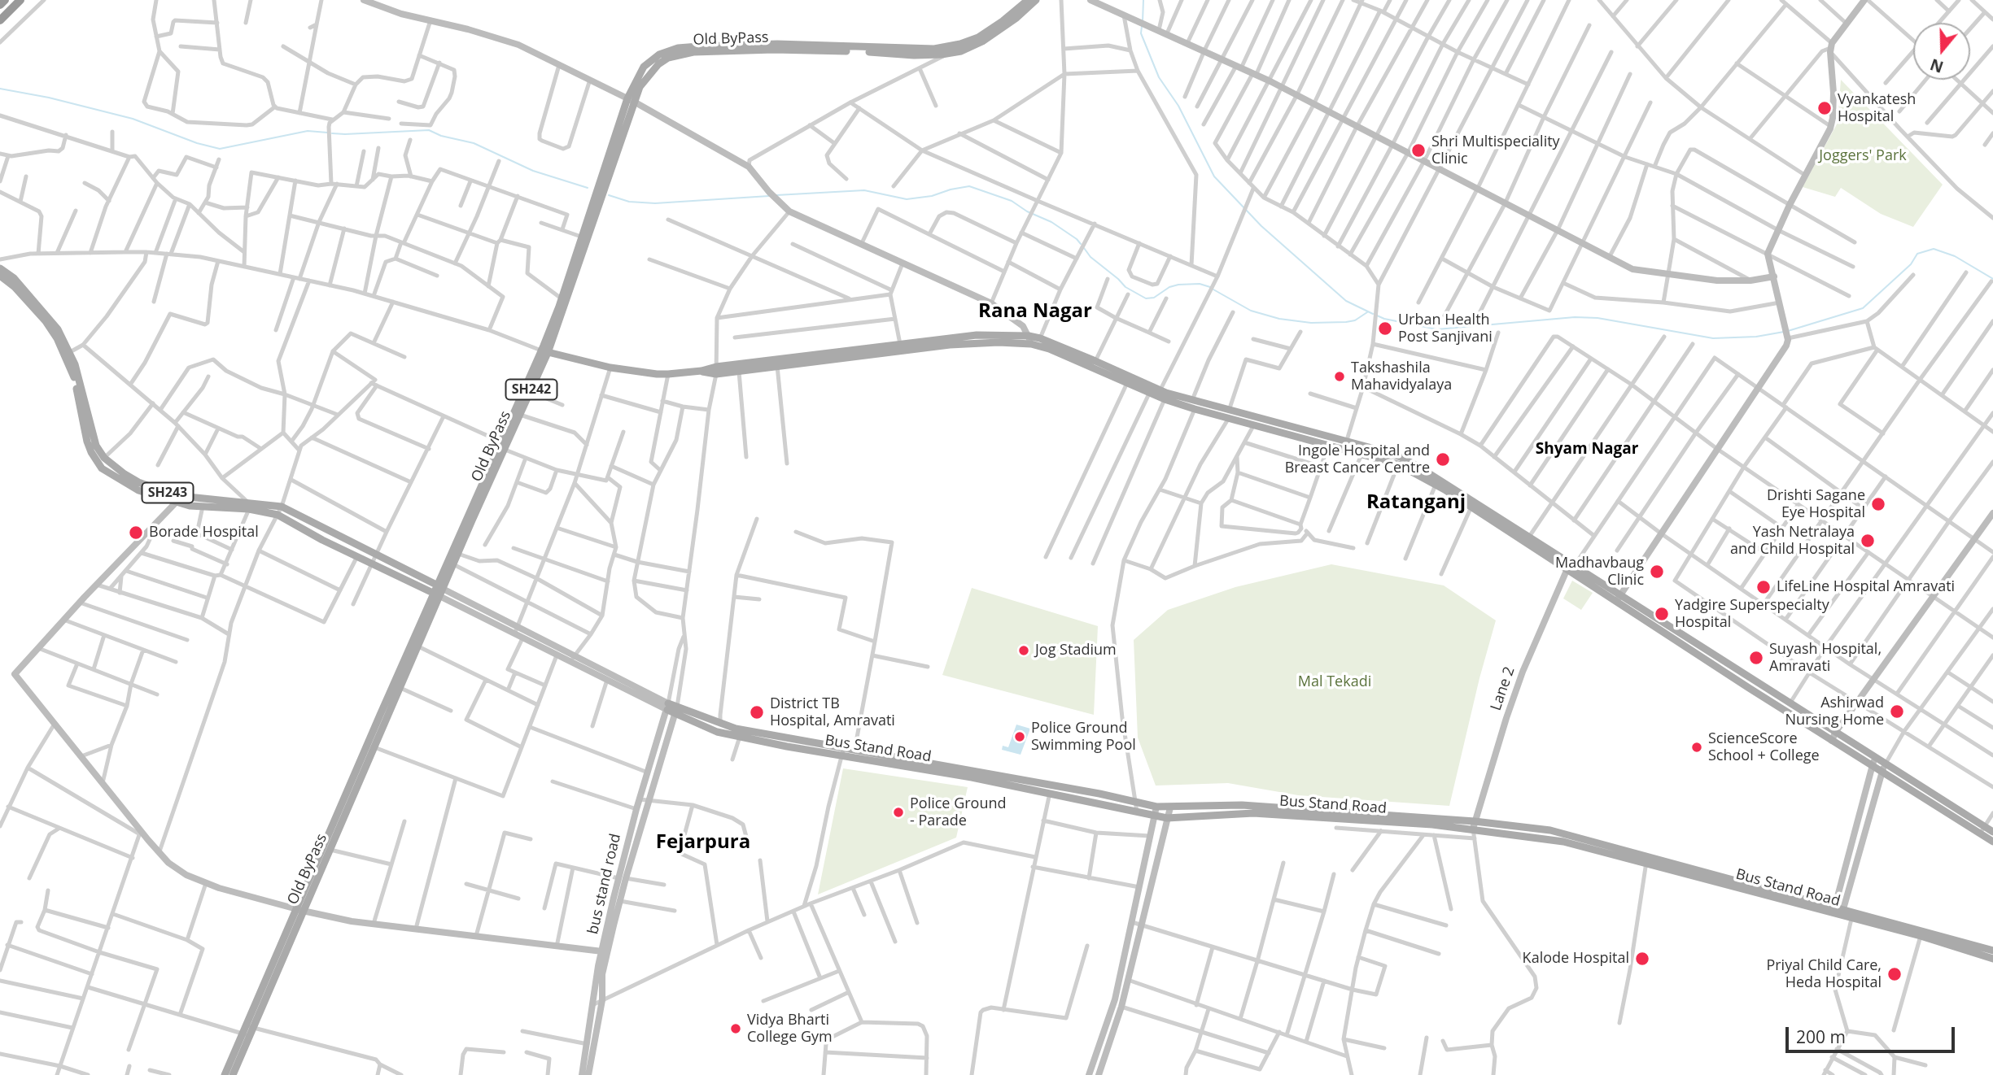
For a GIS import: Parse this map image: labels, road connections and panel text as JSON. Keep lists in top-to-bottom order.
{
  "streets": {
    "main road": [
      "Old ByPass",
      "SH242",
      "SH243",
      "Bus Stand Road"
    ],
    "street": ["Lane 2", "bus stand road"]
  },
  "crossings": [
    ["Old ByPass", "SH243"],
    ["Lane 2", "Bus Stand Road"],
    ["Bus Stand Road", "bus stand road"]
  ],
  "districts": [
    "Rana Nagar",
    "Shyam Nagar",
    "Ratanganj",
    "Fejarpura"
  ],
  "parks": ["Joggers' Park", "Mal Tekadi"],
  "places": [
    "Vyankatesh Hospital",
    "Shri Multispeciality Clinic",
    "Urban Health Post Sanjivani",
    "Takshashila Mahavidyalaya",
    "Ingole Hospital and Breast Cancer Centre",
    "Drishti Sagane Eye Hospital",
    "Borade Hospital",
    "Yash Netralaya and Child Hospital",
    "Madhavbaug Clinic",
    "LifeLine Hospital Amravati",
    "Yadgire Superspecialty Hospital",
    "Jog Stadium",
    "Suyash Hospital, Amravati",
    "Ashirwad Nursing Home",
    "District TB Hospital, Amravati",
    "Police Ground Swimming Pool",
    "ScienceScore School + College",
    "Police Ground - Parade",
    "Kalode Hospital",
    "Priyal Child Care, Heda Hospital",
    "Vidya Bharti College Gym"
  ],
  "scale_bar": "200 m",
  "north": "bottom"
}
